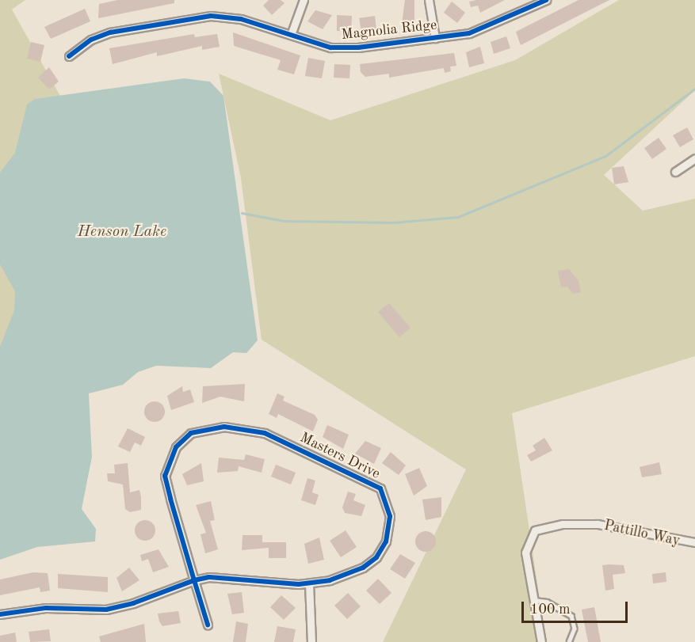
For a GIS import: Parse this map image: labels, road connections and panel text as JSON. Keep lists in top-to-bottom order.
{
  "streets": {
    "street": ["Magnolia Ridge", "Masters Drive", "Pattillo Way"]
  },
  "water": ["Henson Lake"],
  "scale_bar": "100 m"
}
